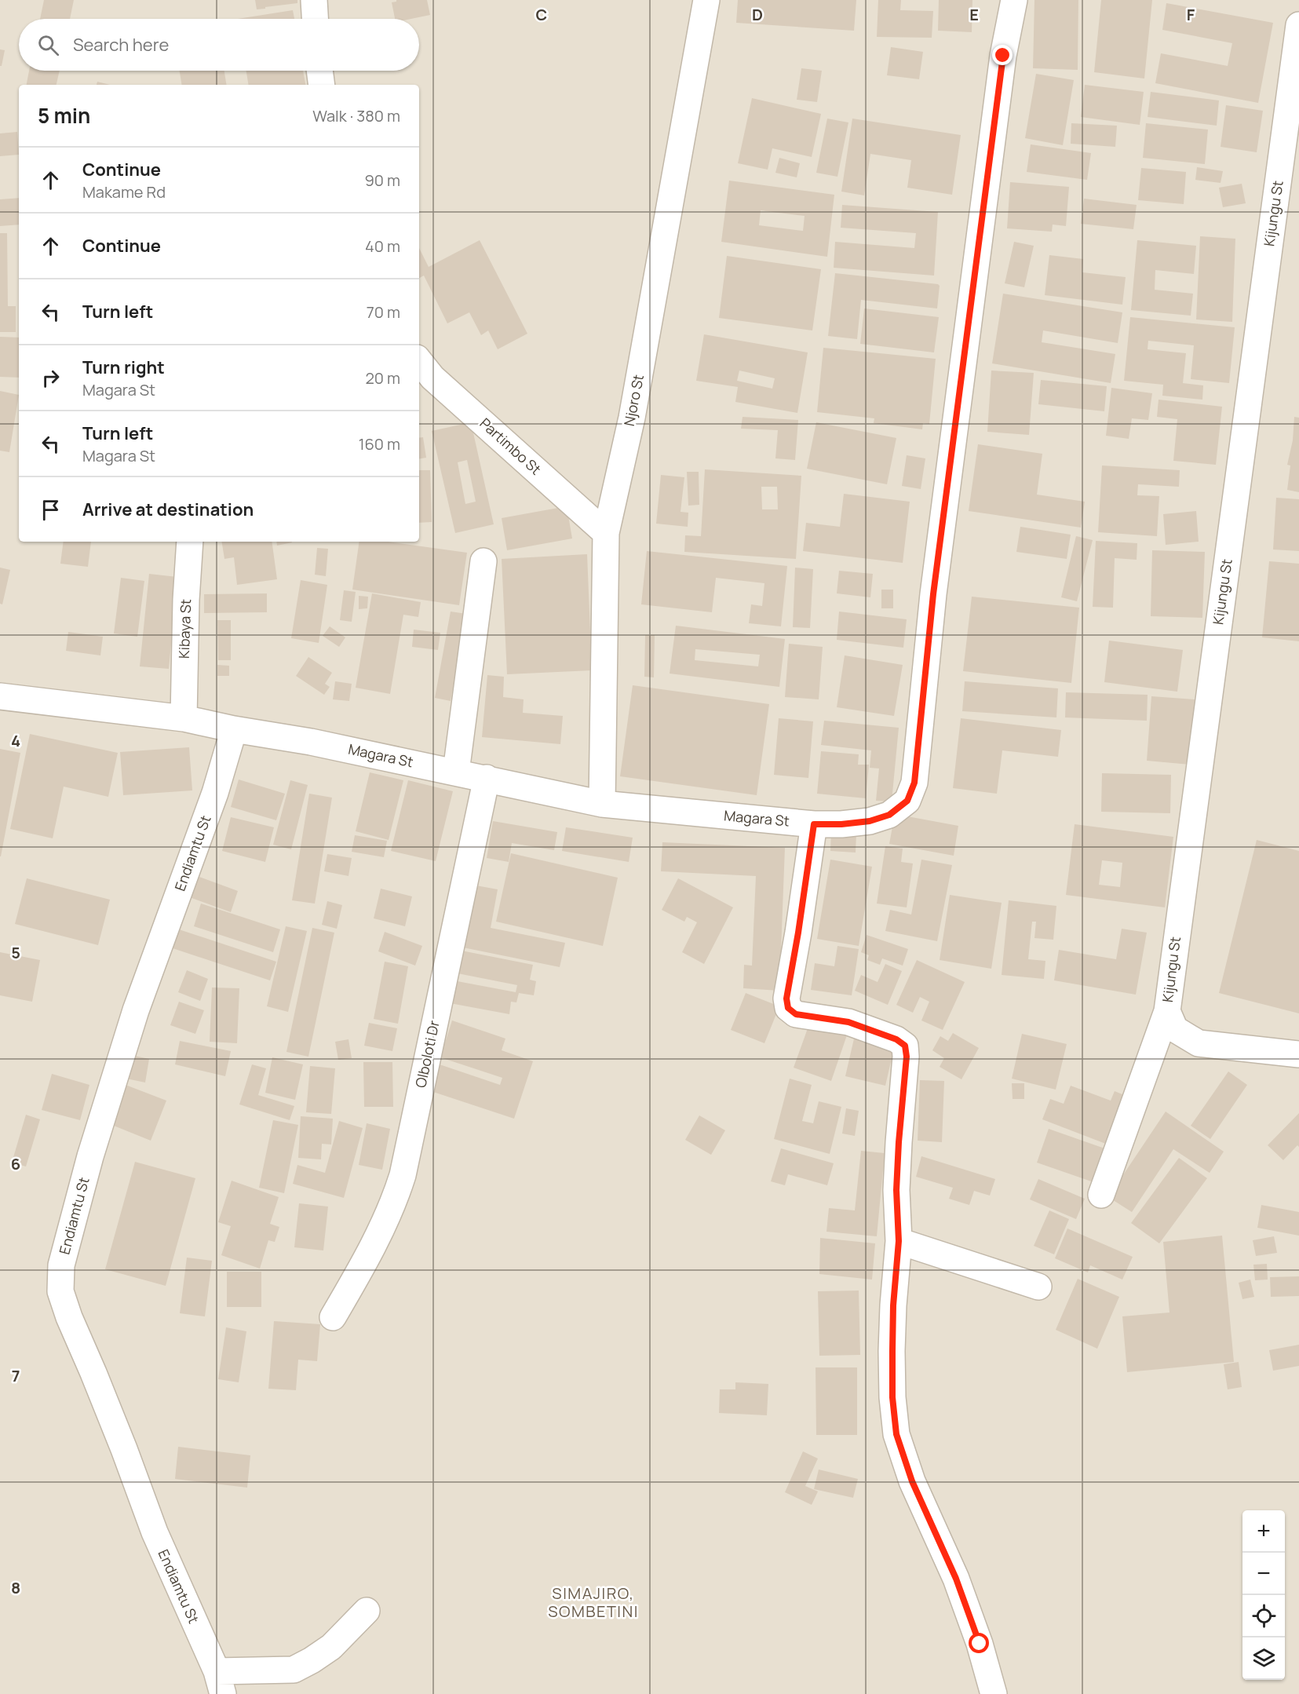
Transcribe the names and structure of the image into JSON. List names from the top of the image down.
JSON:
{
  "streets": {
    "street": [
      "Kijungu St",
      "Njoro St",
      "Partimbo St",
      "Kibaya St",
      "Magara St",
      "Endiamtu St",
      "Olboloti Dr"
    ]
  },
  "crossings": [
    ["Njoro St", "Partimbo St"],
    ["Njoro St", "Magara St"],
    ["Kibaya St", "Magara St"],
    ["Magara St", "Endiamtu St"],
    ["Magara St", "Olboloti Dr"]
  ],
  "districts": ["SIMAJIRO, SOMBETINI"],
  "page": {
    "search": "Search here",
    "heading": ["5 min", "Walk · 380 m"],
    "list": [
      ["Continue", "Makame Rd", "90 m"],
      ["Continue", "40 m"],
      ["Turn left", "70 m"],
      ["Turn right", "Magara St", "20 m"],
      ["Turn left", "Magara St", "160 m"],
      "Arrive at destination"
    ],
    "map_buttons": ["+", "−"]
  },
  "grid": {
    "columns": [
      "C",
      "D",
      "E",
      "F"
    ],
    "rows": [
      "4",
      "5",
      "6",
      "7",
      "8"
    ]
  }
}
